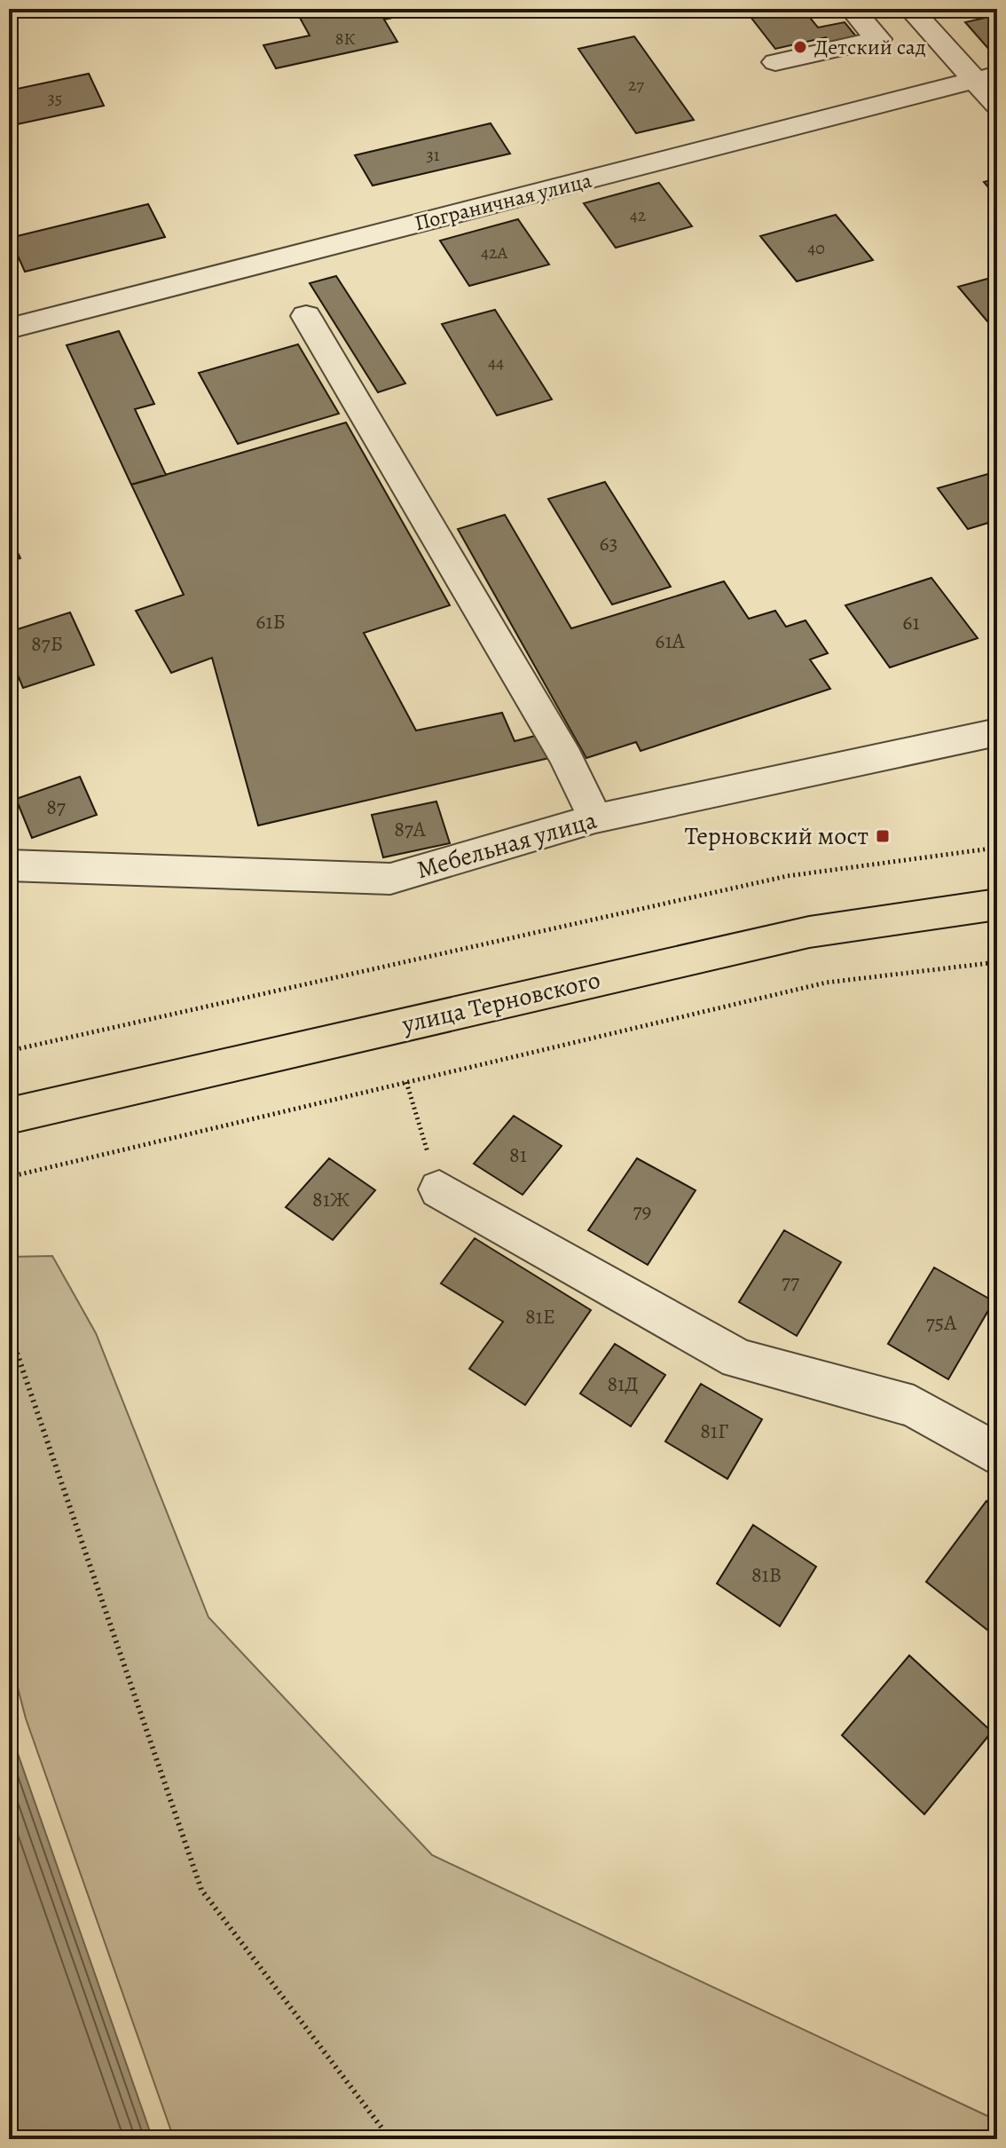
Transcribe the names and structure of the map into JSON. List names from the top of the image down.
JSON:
{
  "streets": {
    "main road": ["улица Терновского"],
    "street": ["Пограничная улица", "Мебельная улица"]
  },
  "places": {
    "other": ["Детский сад"],
    "transit": ["Терновский мост"]
  },
  "house_numbers": [
    "8К",
    "27",
    "35",
    "31",
    "42",
    "40",
    "42А",
    "44",
    "63",
    "61Б",
    "61",
    "61А",
    "87Б",
    "87",
    "87А",
    "81",
    "81Ж",
    "79",
    "77",
    "81Е",
    "75А",
    "81Д",
    "81Г",
    "81В"
  ]
}
